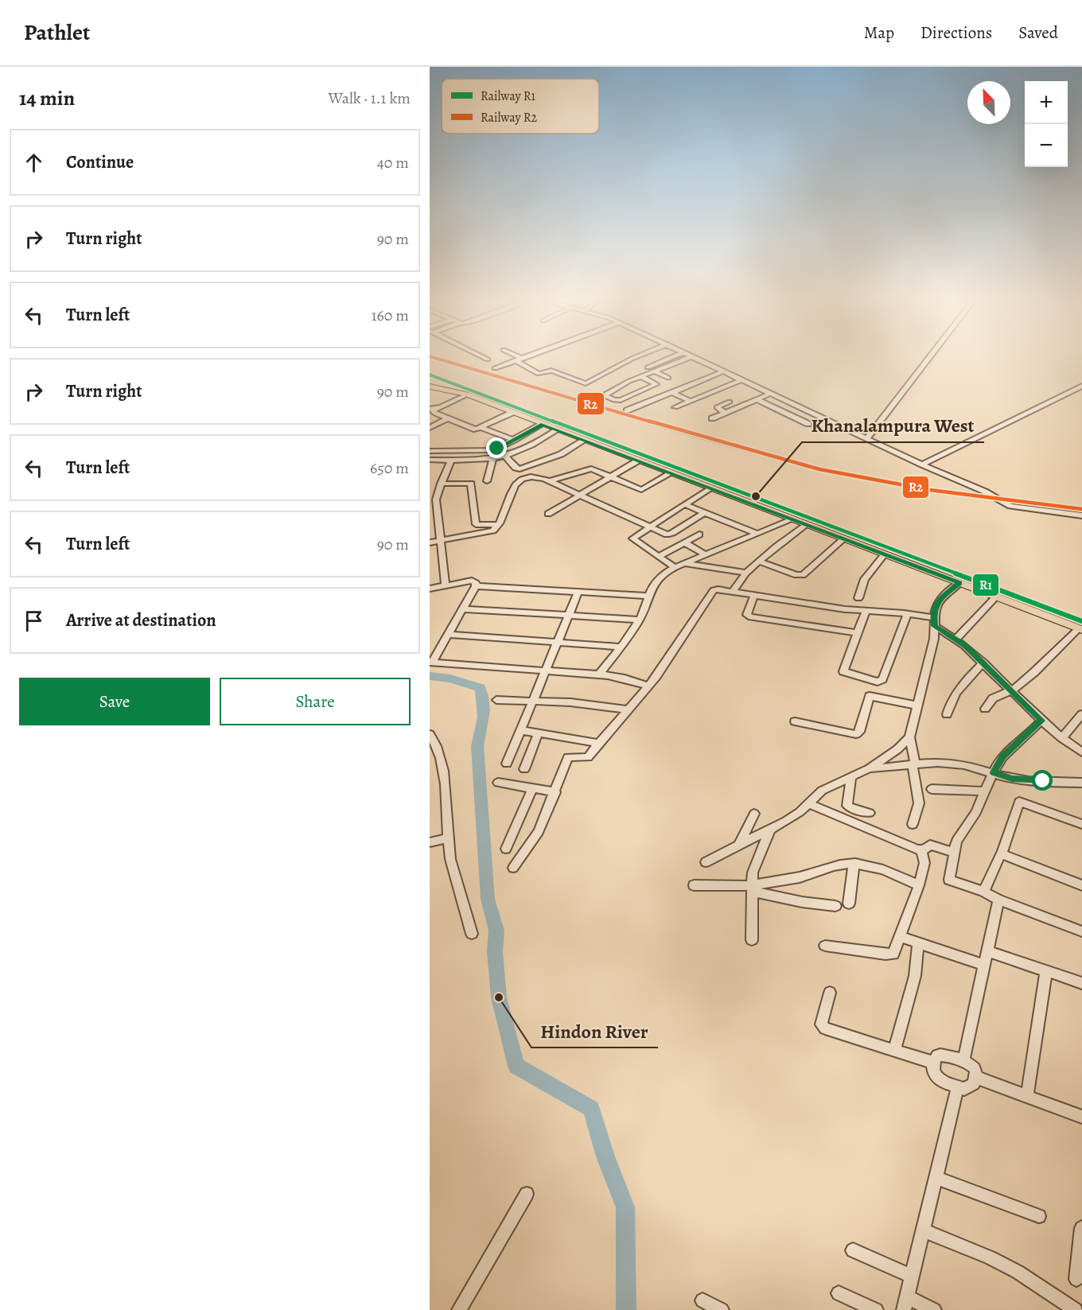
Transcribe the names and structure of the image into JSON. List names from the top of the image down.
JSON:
{
  "places": ["Khanalampura West", "Hindon River"],
  "lines": ["rail line R2", "rail line R1"],
  "legend": ["Railway R1", "Railway R2"],
  "north": "top left",
  "page": {
    "header": "Pathlet",
    "nav": ["Map", "Directions", "Saved"],
    "heading": ["14 min", "Walk · 1.1 km"],
    "map_buttons": ["+", "−"],
    "list": [
      ["Continue", "40 m"],
      ["Turn right", "90 m"],
      ["Turn left", "160 m"],
      ["Turn right", "90 m"],
      ["Turn left", "650 m"],
      ["Turn left", "90 m"],
      "Arrive at destination"
    ],
    "buttons": ["Save", "Share"]
  }
}
